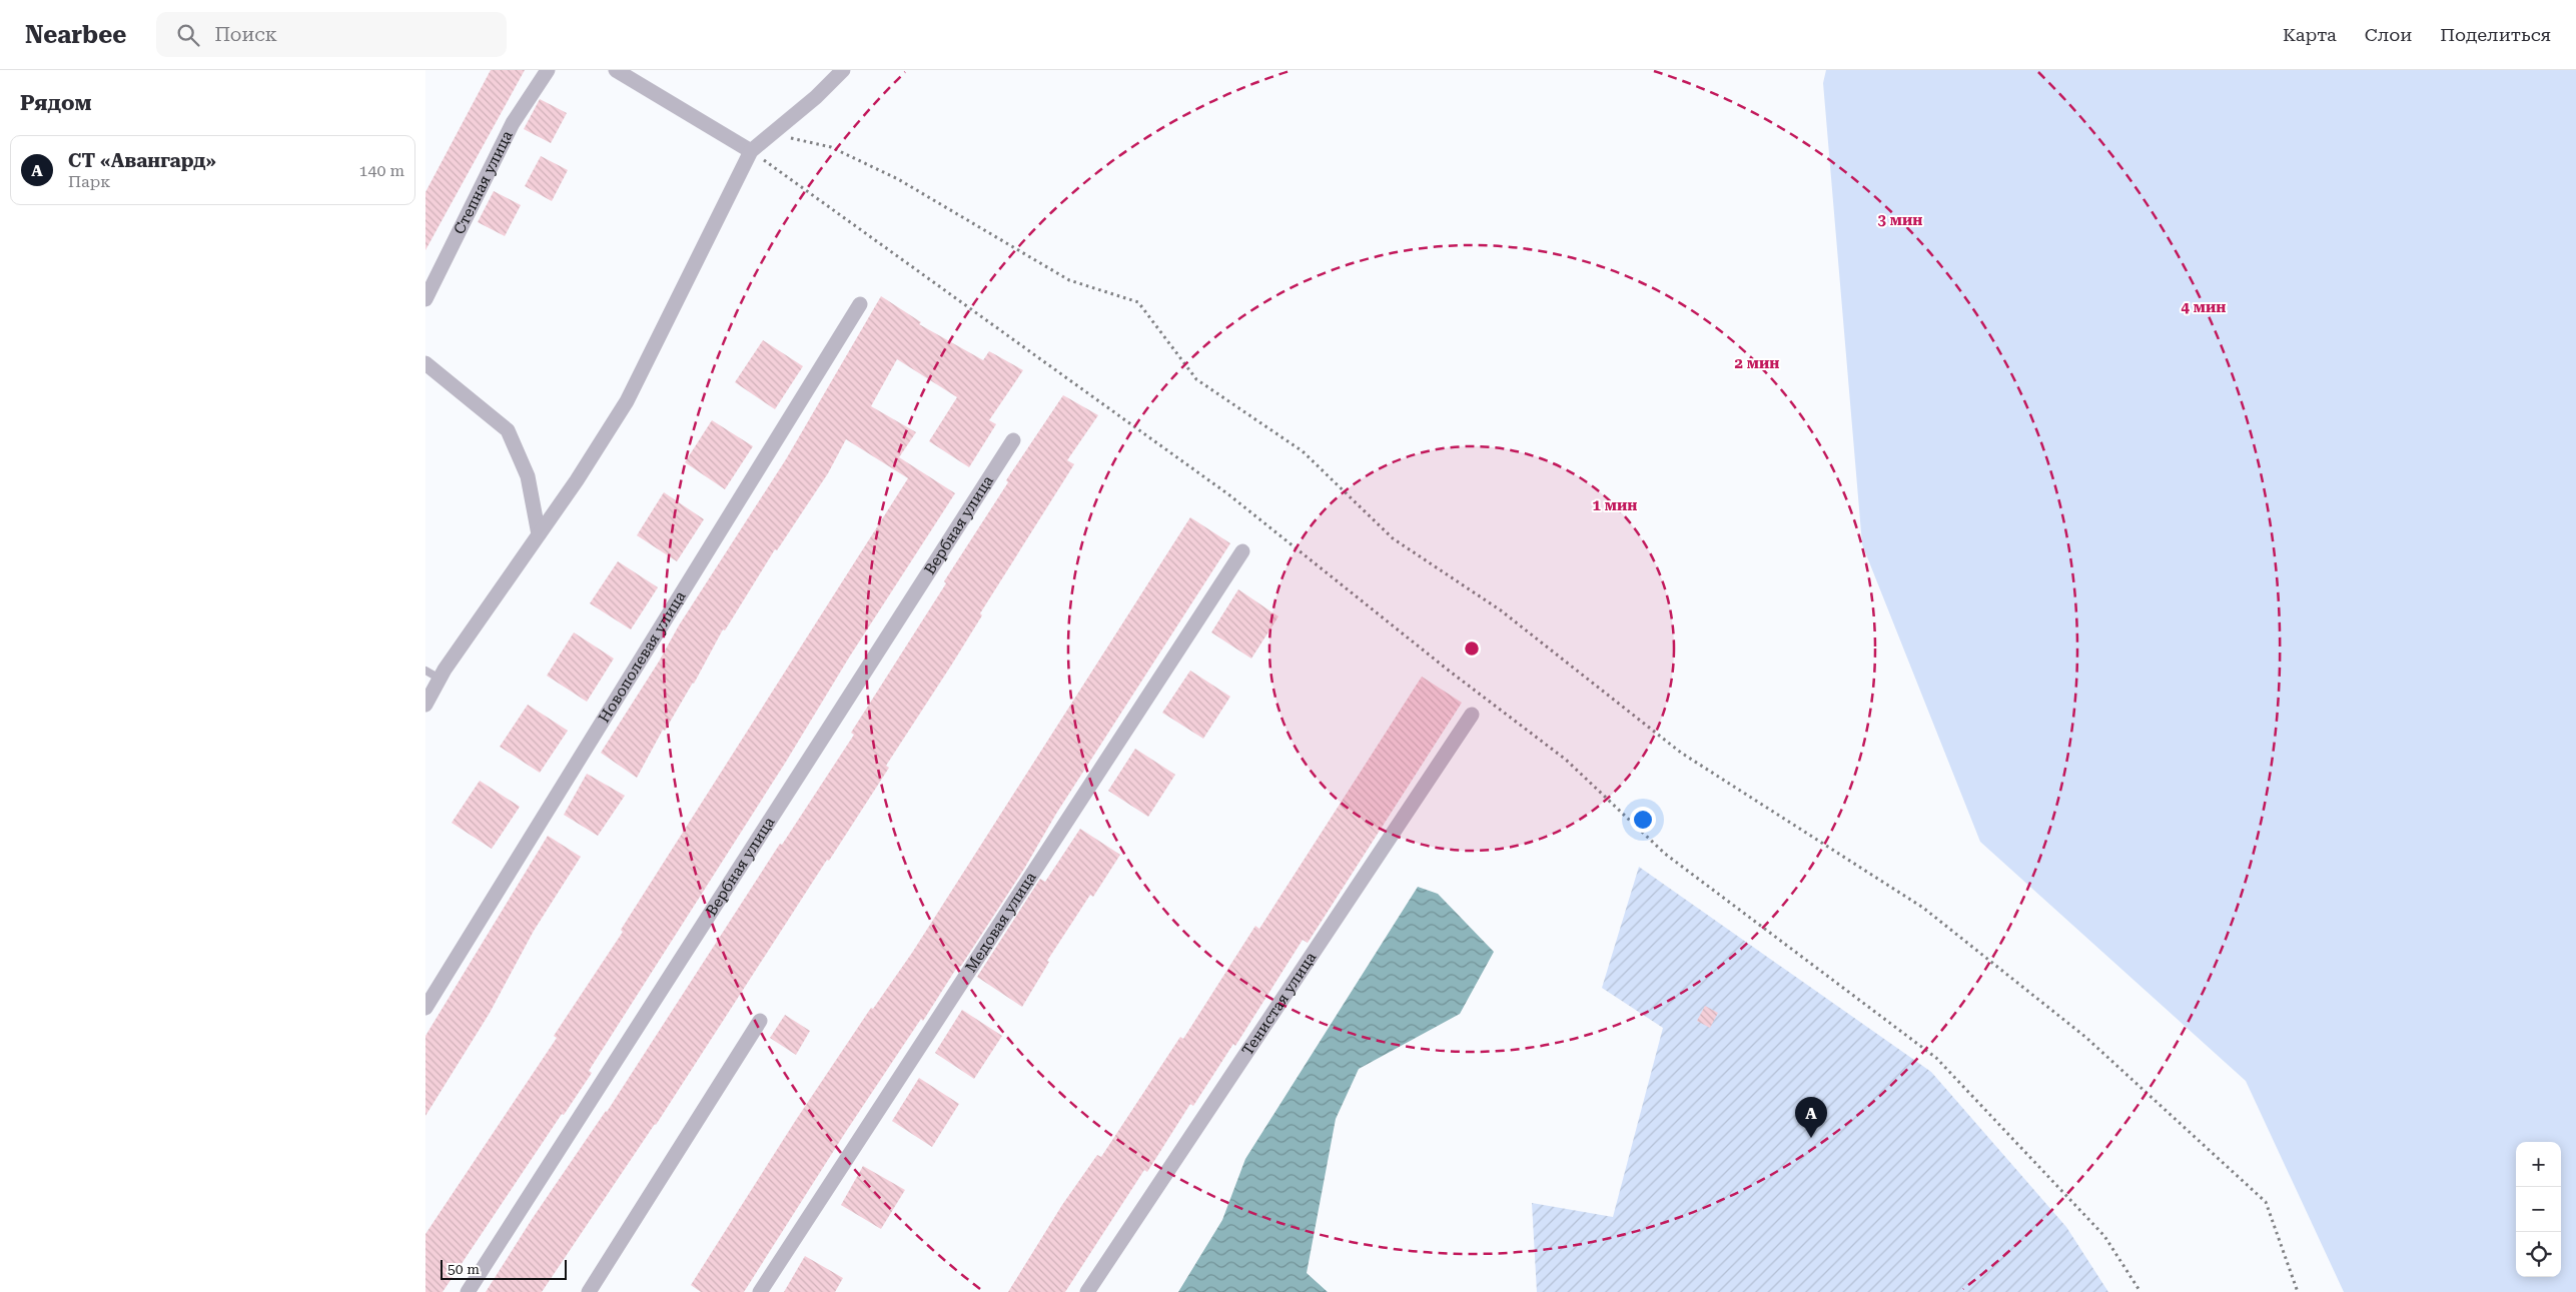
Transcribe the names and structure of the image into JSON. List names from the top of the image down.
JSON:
{
  "streets": {
    "street": [
      "Степная улица",
      "Вербная улица",
      "Новополевая улица",
      "Медовая улица",
      "Тенистая улица"
    ]
  },
  "scale_bar": "50 m",
  "page": {
    "header": "Nearbee",
    "search": "Поиск",
    "nav": ["Карта", "Слои", "Поделиться"],
    "heading": "Рядом",
    "list": [
      {
        "mark": "A",
        "name": "СТ «Авангард»",
        "note": "Парк",
        "value": "140 m"
      }
    ],
    "pins": "A",
    "map_buttons": ["+", "−"],
    "scale": "50 m"
  },
  "rings": [
    "3 мин",
    "4 мин",
    "2 мин",
    "1 мин"
  ]
}
